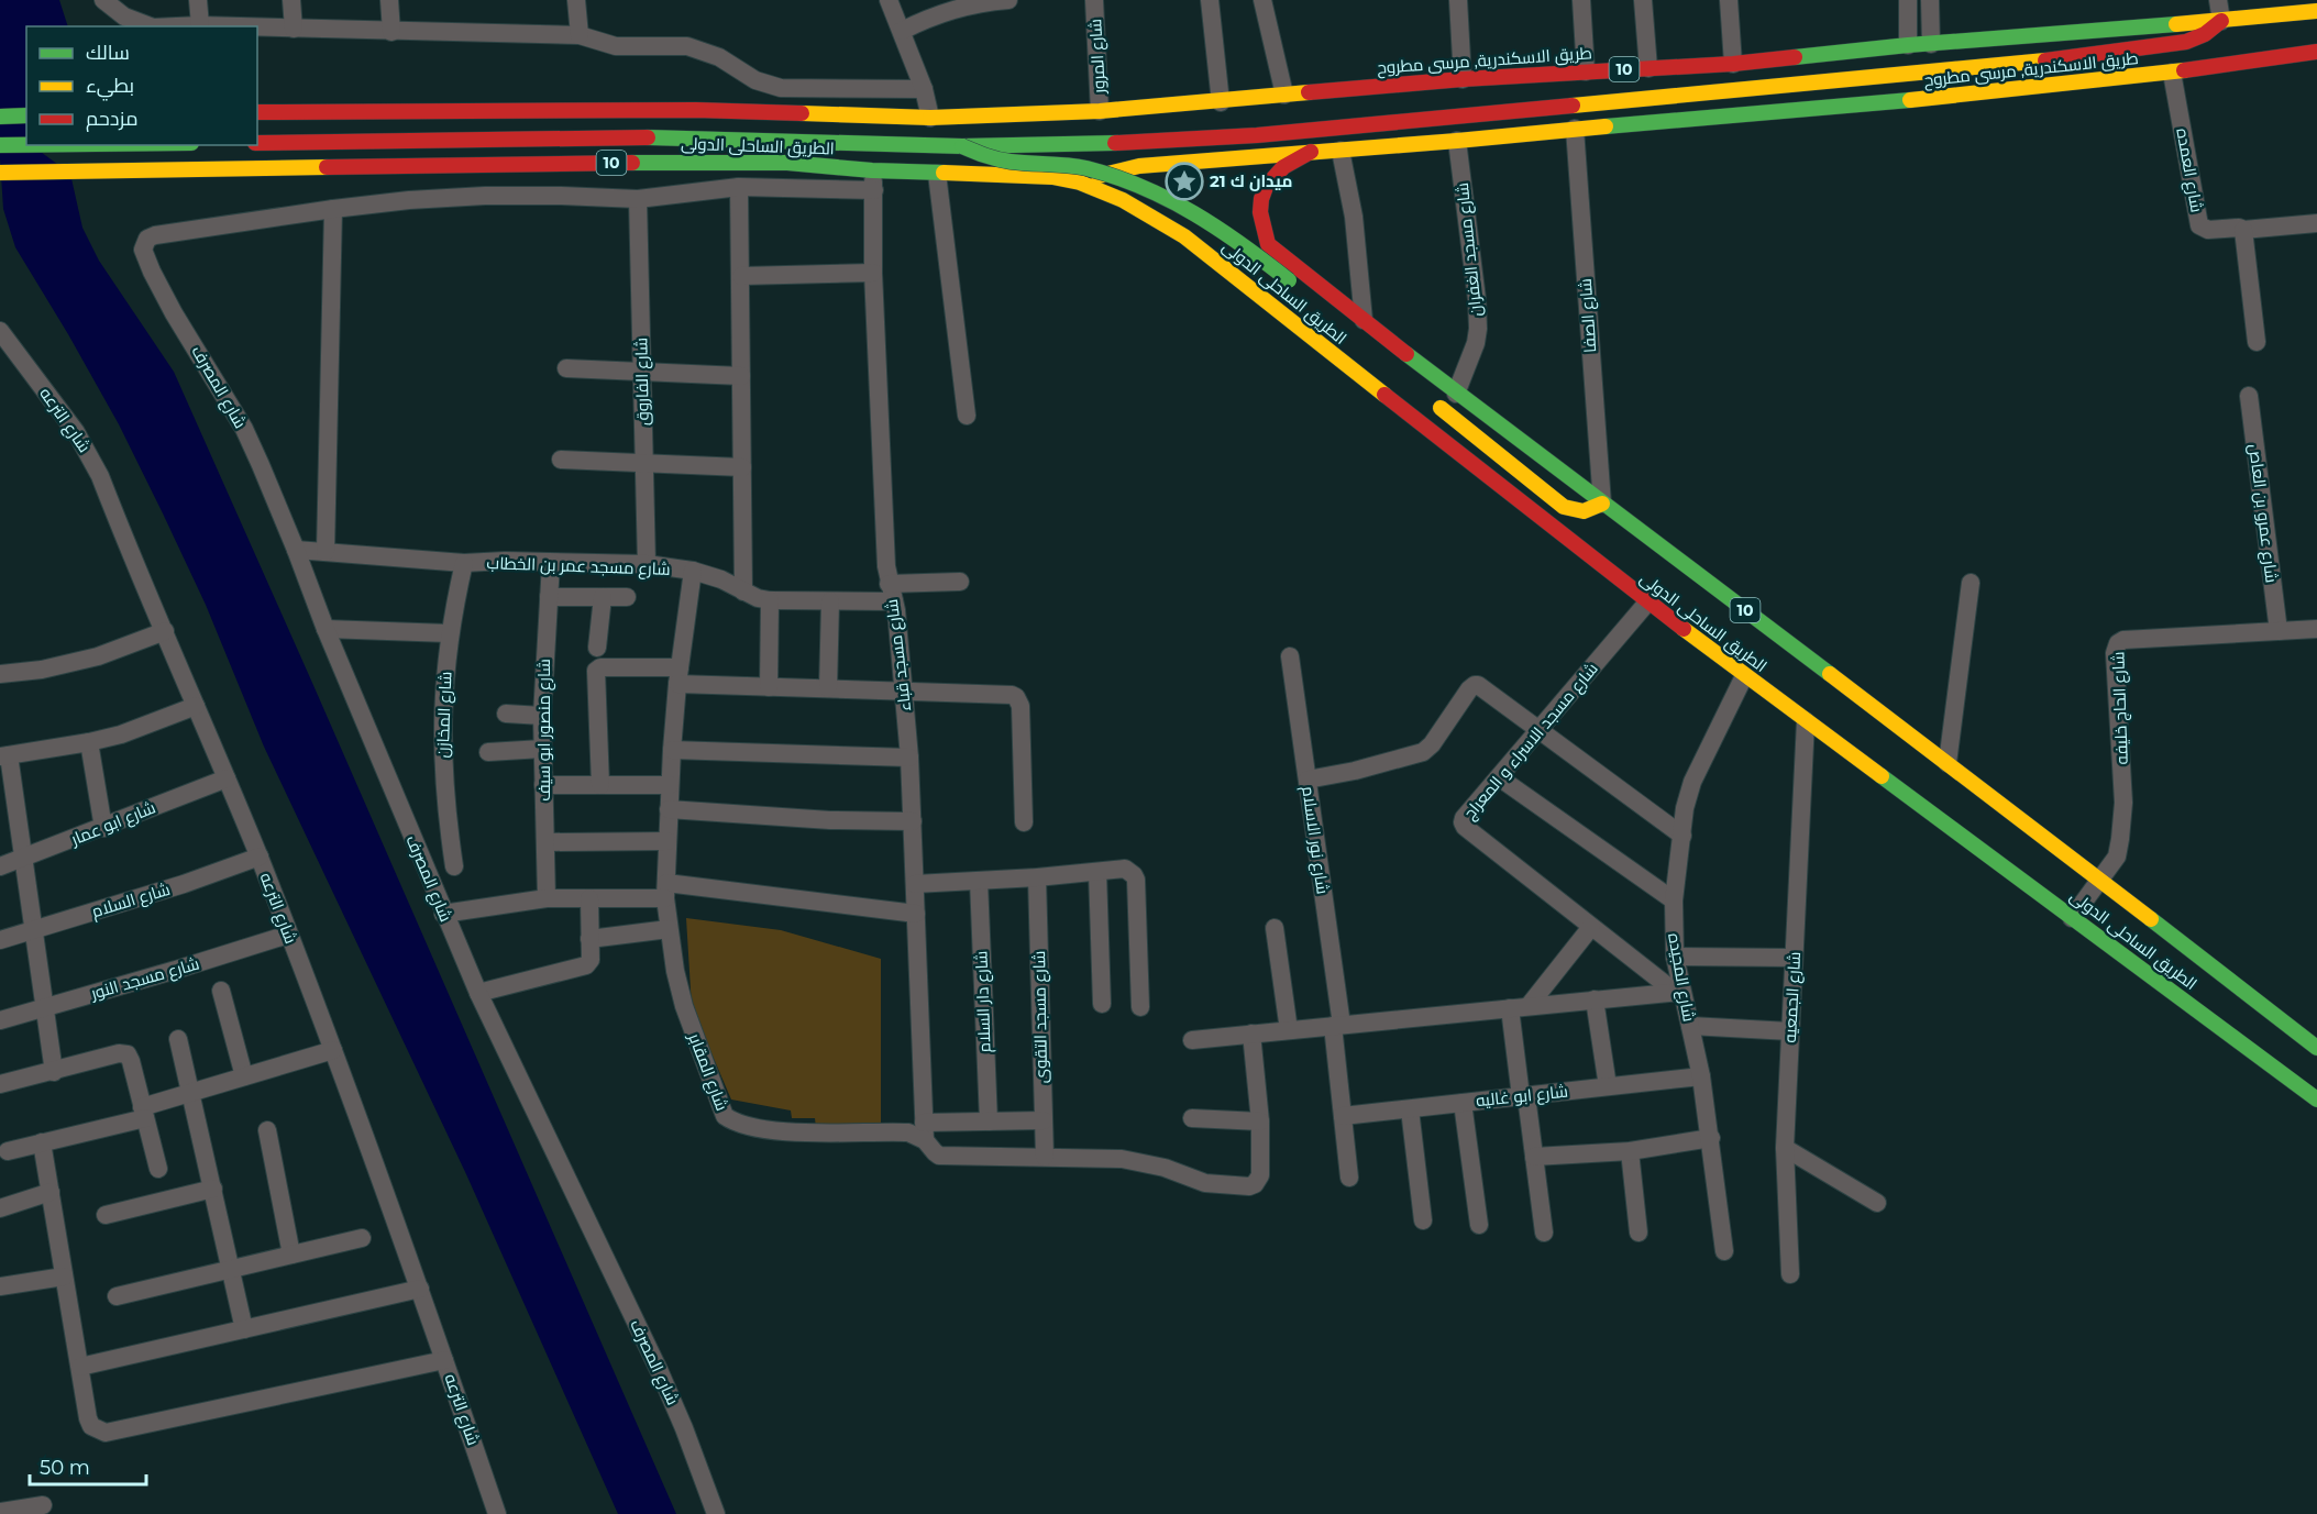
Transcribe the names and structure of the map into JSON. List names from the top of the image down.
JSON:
{
  "streets": {
    "main road": ["طريق الاسكندرية, مرسى مطروح", "10", "الطريق الساحلى الدولى"],
    "street": [
      "شارع المرور",
      "شارع العمده",
      "شارع مسجد الغفران",
      "شارع الصفا",
      "شارع الفاروق",
      "شارع المصرف",
      "شارع الترعه",
      "شارع عمرو بن العاص",
      "شارع مسجد عمر بن الخطاب",
      "شارع مسجد قباء",
      "شارع الحاج خليفه",
      "شارع المخازن",
      "شارع منصور ابو سيف",
      "شارع مسجد الاسراء و المعراج",
      "شارع ابو عمار",
      "شارع نور الاسلام",
      "شارع السلام",
      "شارع المجيده",
      "شارع مسجد النور",
      "شارع الجمعيه",
      "شارع دار السلام",
      "شارع مسجد التقوى",
      "شارع المقابر",
      "شارع ابو غاليه"
    ]
  },
  "crossings": [
    ["شارع المرور", "طريق الاسكندرية, مرسى مطروح"],
    ["طريق الاسكندرية, مرسى مطروح", "الطريق الساحلى الدولى"],
    ["طريق الاسكندرية, مرسى مطروح", "شارع العمده"],
    ["طريق الاسكندرية, مرسى مطروح", "شارع مسجد الغفران"],
    ["طريق الاسكندرية, مرسى مطروح", "شارع الصفا"],
    ["الطريق الساحلى الدولى", "شارع مسجد الغفران"],
    ["الطريق الساحلى الدولى", "شارع الصفا"],
    ["الطريق الساحلى الدولى", "شارع مسجد قباء"],
    ["الطريق الساحلى الدولى", "شارع الحاج خليفه"],
    ["الطريق الساحلى الدولى", "شارع مسجد الاسراء و المعراج"],
    ["الطريق الساحلى الدولى", "شارع المجيده"],
    ["الطريق الساحلى الدولى", "شارع الجمعيه"],
    ["شارع الفاروق", "شارع مسجد عمر بن الخطاب"],
    ["شارع المصرف", "شارع مسجد عمر بن الخطاب"],
    ["شارع الترعه", "شارع ابو عمار"],
    ["شارع الترعه", "شارع السلام"],
    ["شارع الترعه", "شارع مسجد النور"],
    ["شارع عمرو بن العاص", "شارع الحاج خليفه"],
    ["شارع مسجد عمر بن الخطاب", "شارع مسجد قباء"],
    ["شارع مسجد عمر بن الخطاب", "شارع المخازن"],
    ["شارع مسجد عمر بن الخطاب", "شارع منصور ابو سيف"],
    ["شارع مسجد عمر بن الخطاب", "شارع المقابر"],
    ["شارع مسجد قباء", "شارع المقابر"],
    ["شارع مسجد الاسراء و المعراج", "شارع المجيده"],
    ["شارع نور الاسلام", "شارع ابو غاليه"],
    ["شارع المجيده", "شارع ابو غاليه"],
    ["شارع مسجد التقوى", "شارع المقابر"]
  ],
  "places": {
    "place": ["ميدان ك 21"]
  },
  "legend": ["سالك", "بطيء", "مزدحم"],
  "scale_bar": "50 m"
}
